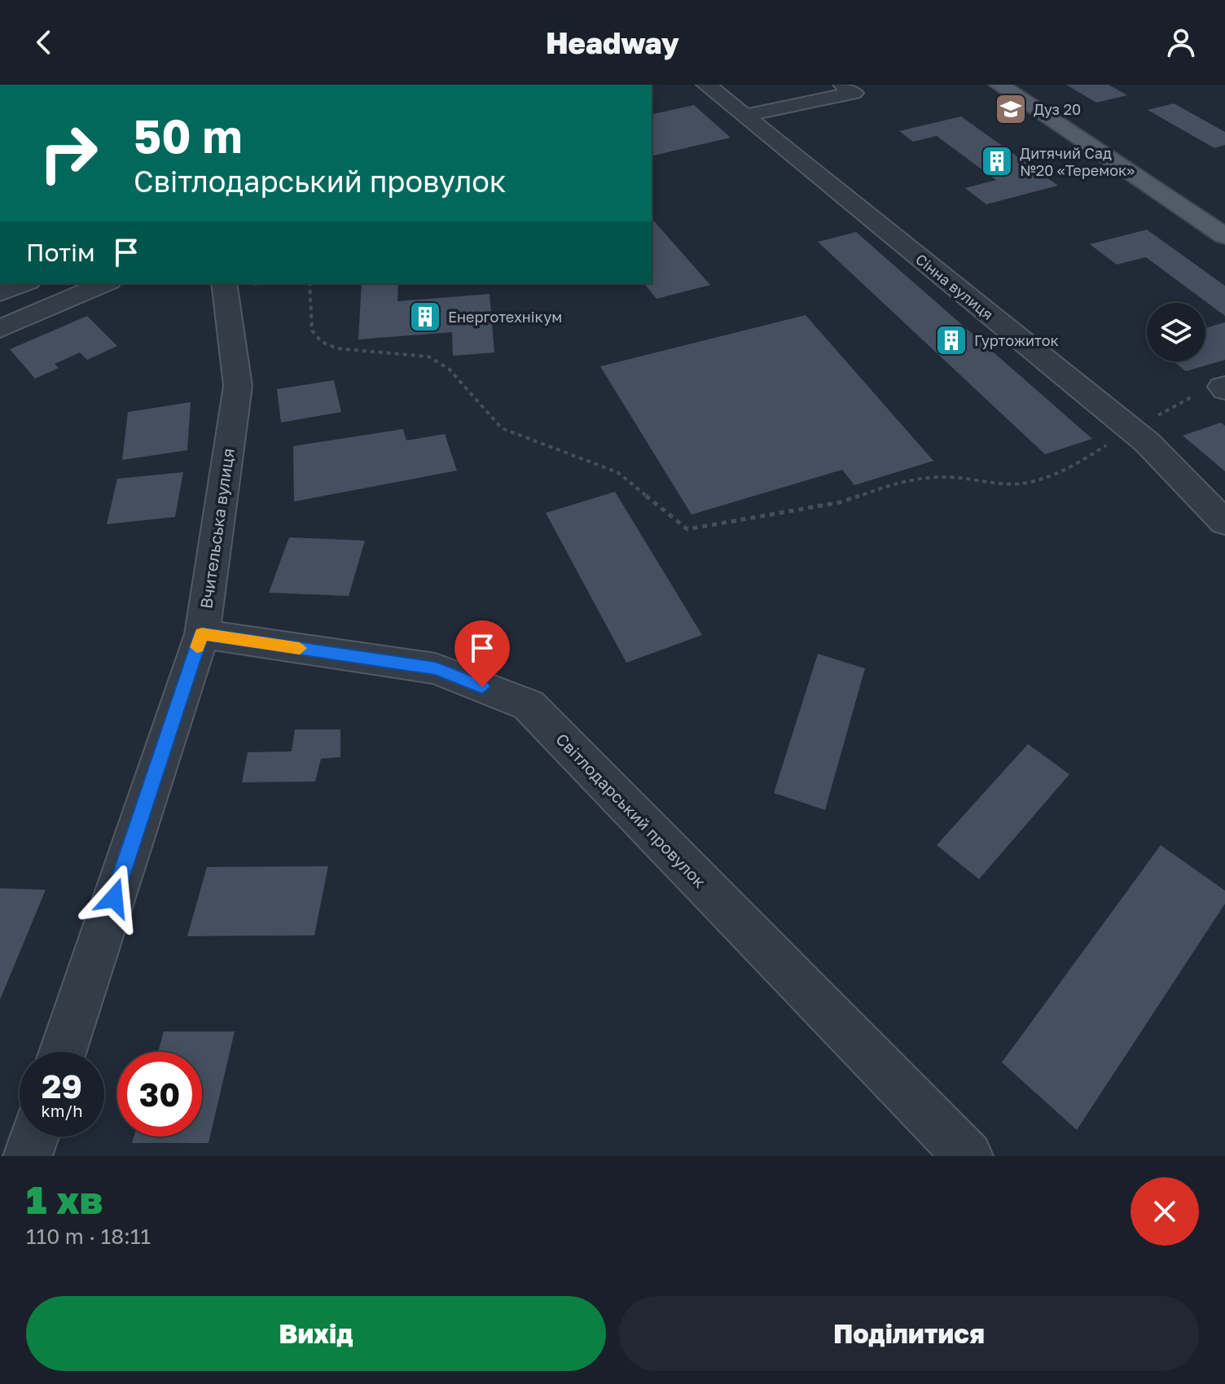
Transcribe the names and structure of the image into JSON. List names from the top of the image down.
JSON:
{
  "streets": {
    "street": ["Сінна вулиця", "Вчительська вулиця", "Світлодарський провулок"]
  },
  "crossings": [
    ["Вчительська вулиця", "Світлодарський провулок"]
  ],
  "places": {
    "school or university": ["Дуз 20"],
    "building": ["Дитячий Сад №20 «Теремок»", "Енерготехнікум", "Гуртожиток"]
  },
  "page": {
    "header": "Headway",
    "turn": ["50 m", "Світлодарський провулок"],
    "then": "Потім",
    "speed": "29 km/h",
    "limit": "30",
    "heading": ["1 хв", "110 m · 18:11"],
    "buttons": ["Вихід", "Поділитися"]
  }
}
